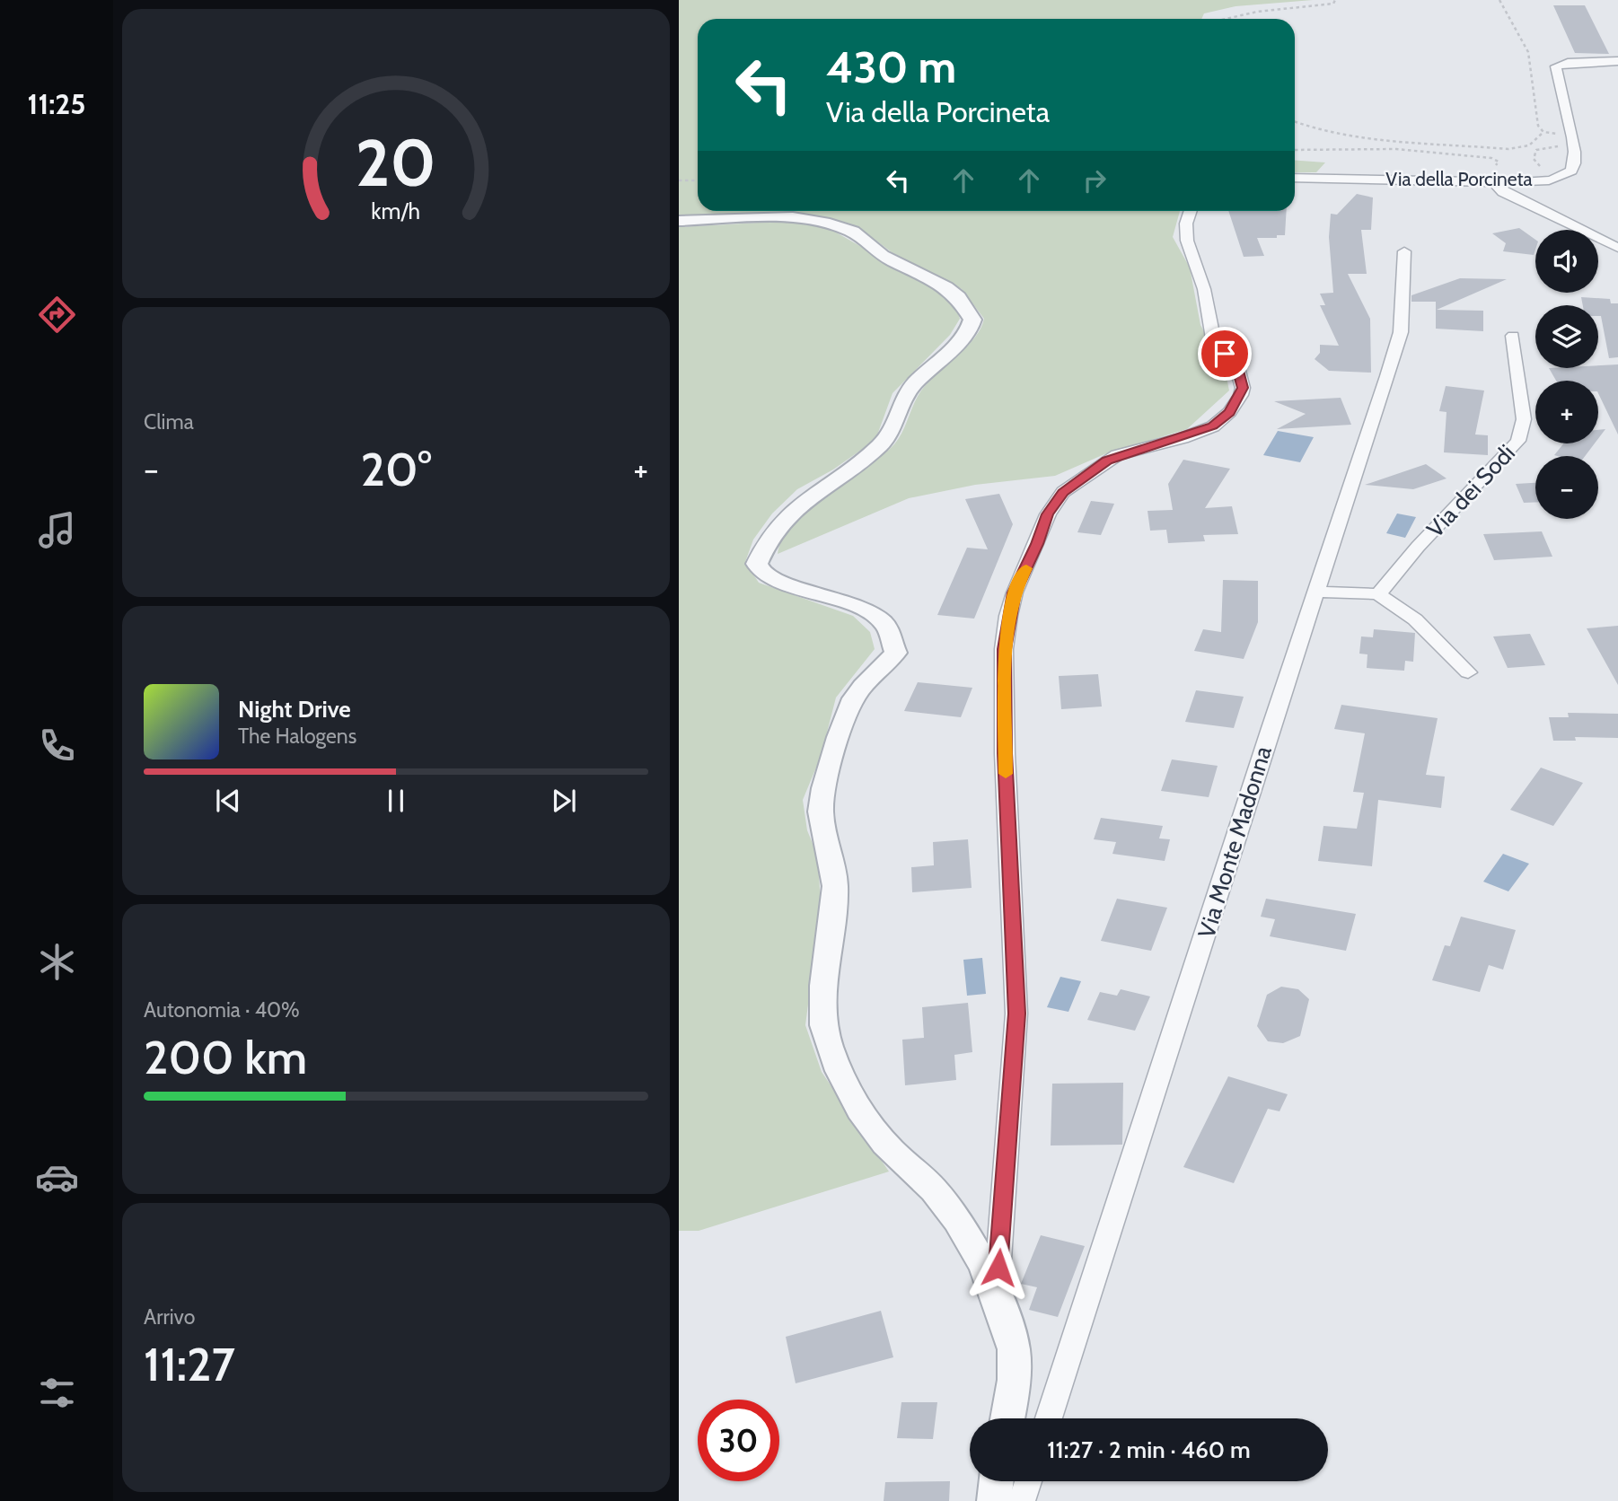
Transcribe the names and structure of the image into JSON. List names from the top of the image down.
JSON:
{
  "streets": {
    "street": ["Via della Porcineta", "Via dei Sodi", "Via Monte Madonna"]
  },
  "page": {
    "tabs": "11:25",
    "turn": ["430 m", "Via della Porcineta"],
    "map_buttons": ["+", "−"],
    "tile": [
      "Clima",
      ["Autonomia · 40%", "200 km"],
      ["Arrivo", "11:27"]
    ],
    "heat": ["−", "20°", "+"],
    "song": ["Night Drive", "The Halogens"],
    "limit": "30",
    "trip": "11:27 · 2 min · 460 m",
    "gauge": ["20", "km/h"]
  }
}
